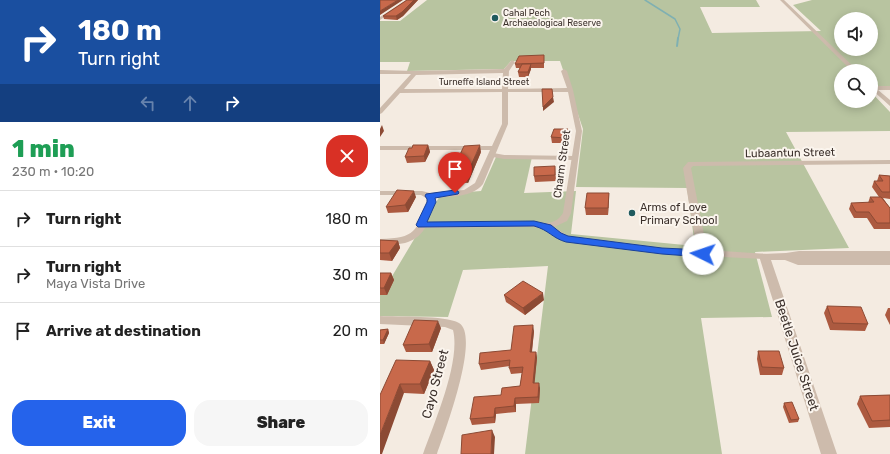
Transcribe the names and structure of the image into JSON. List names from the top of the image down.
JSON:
{
  "streets": {
    "street": [
      "Turneffe Island Street",
      "Lubaantun Street",
      "Charm Street",
      "Beetle Juice Street",
      "Cayo Street"
    ]
  },
  "crossings": [
    ["Turneffe Island Street", "Charm Street"]
  ],
  "places": ["Cahal Pech Archaeological Reserve", "Arms of Love Primary School"],
  "page": {
    "turn": ["180 m", "Turn right"],
    "heading": ["1 min", "230 m · 10:20"],
    "list": [
      {
        "name": "Turn right",
        "value": "180 m"
      },
      {
        "name": "Turn right",
        "note": "Maya Vista Drive",
        "value": "30 m"
      },
      {
        "name": "Arrive at destination",
        "value": "20 m"
      }
    ],
    "buttons": ["Exit", "Share"]
  }
}
